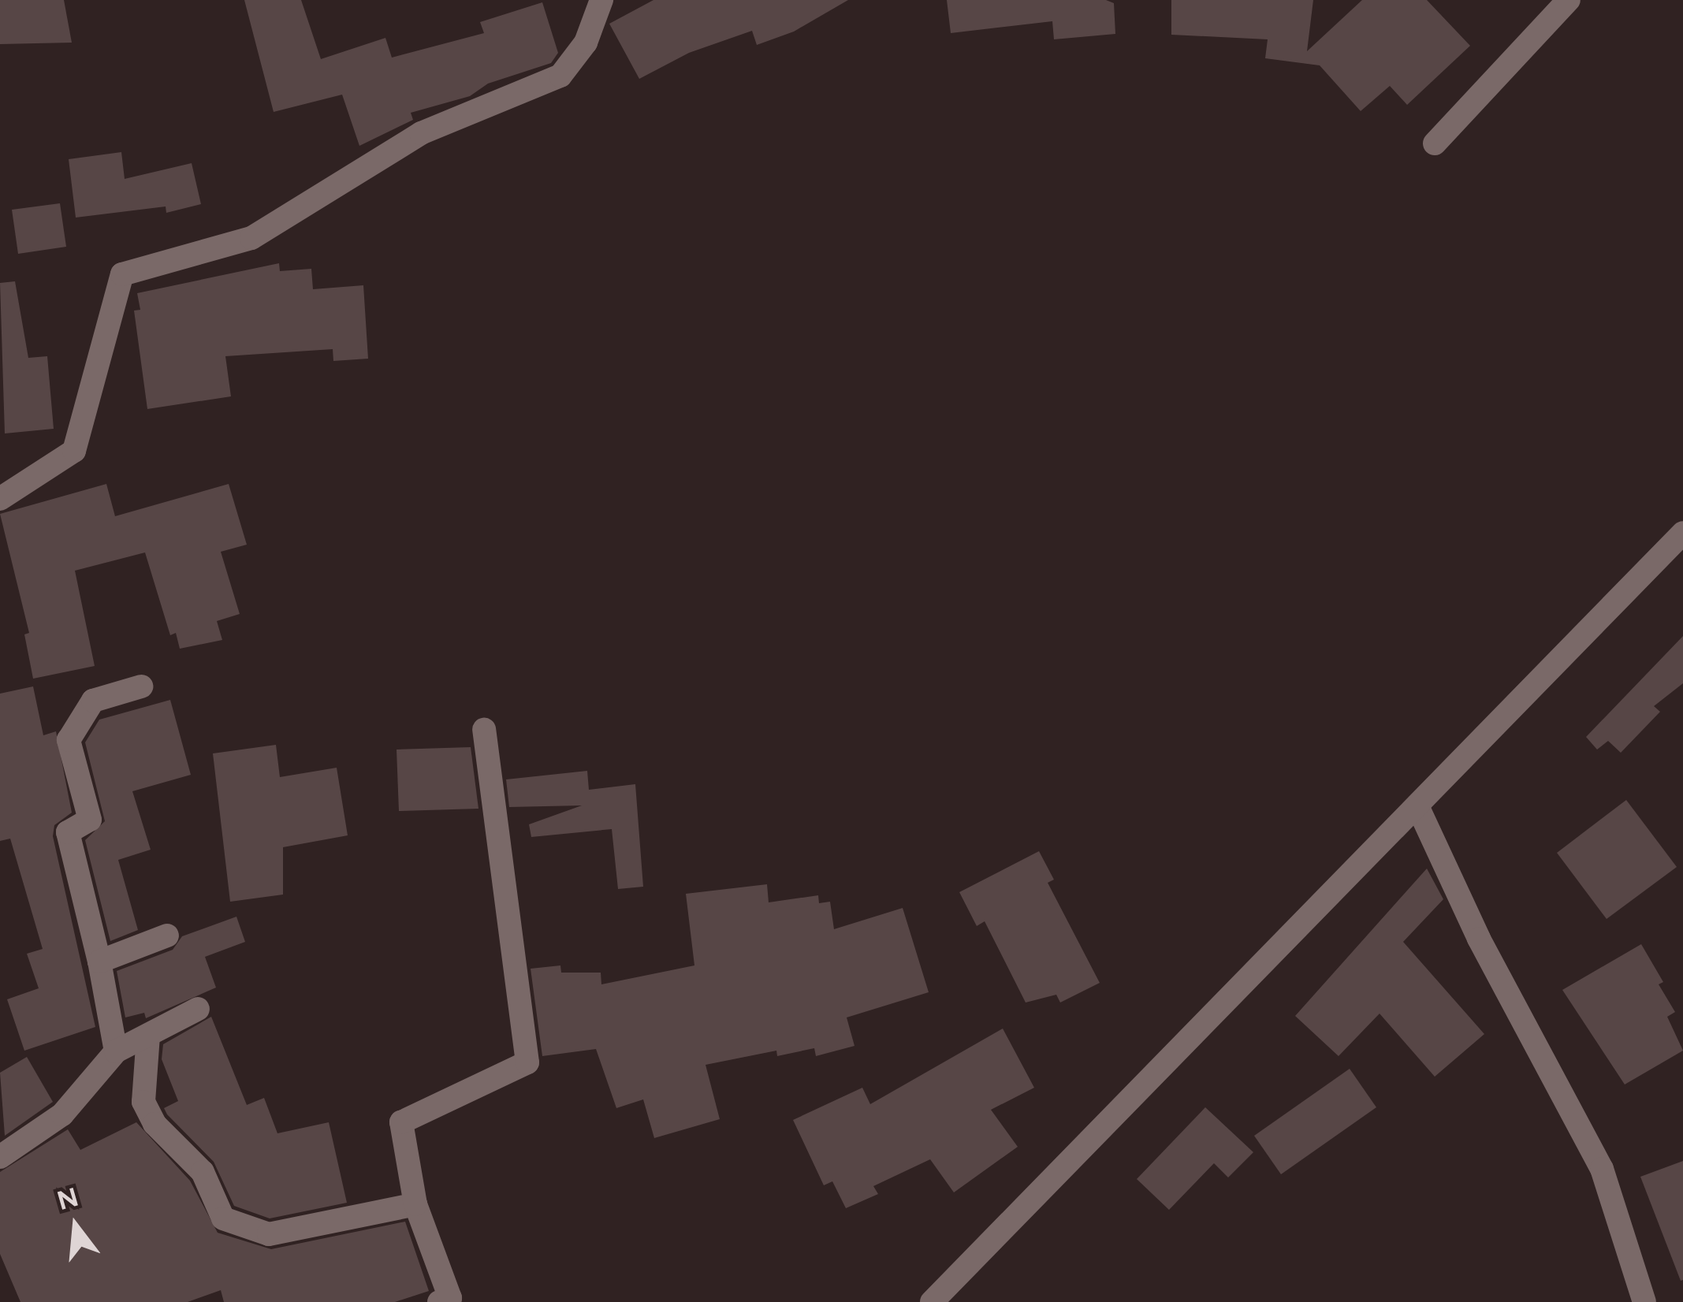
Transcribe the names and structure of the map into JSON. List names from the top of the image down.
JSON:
{
  "north": "top"
}
